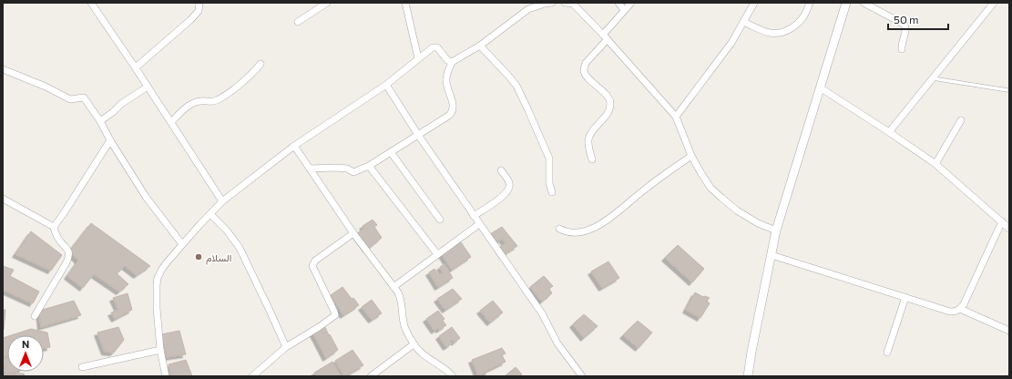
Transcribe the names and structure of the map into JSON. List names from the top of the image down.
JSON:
{
  "places": ["السلام"],
  "scale_bar": "50 m",
  "north": "top"
}
